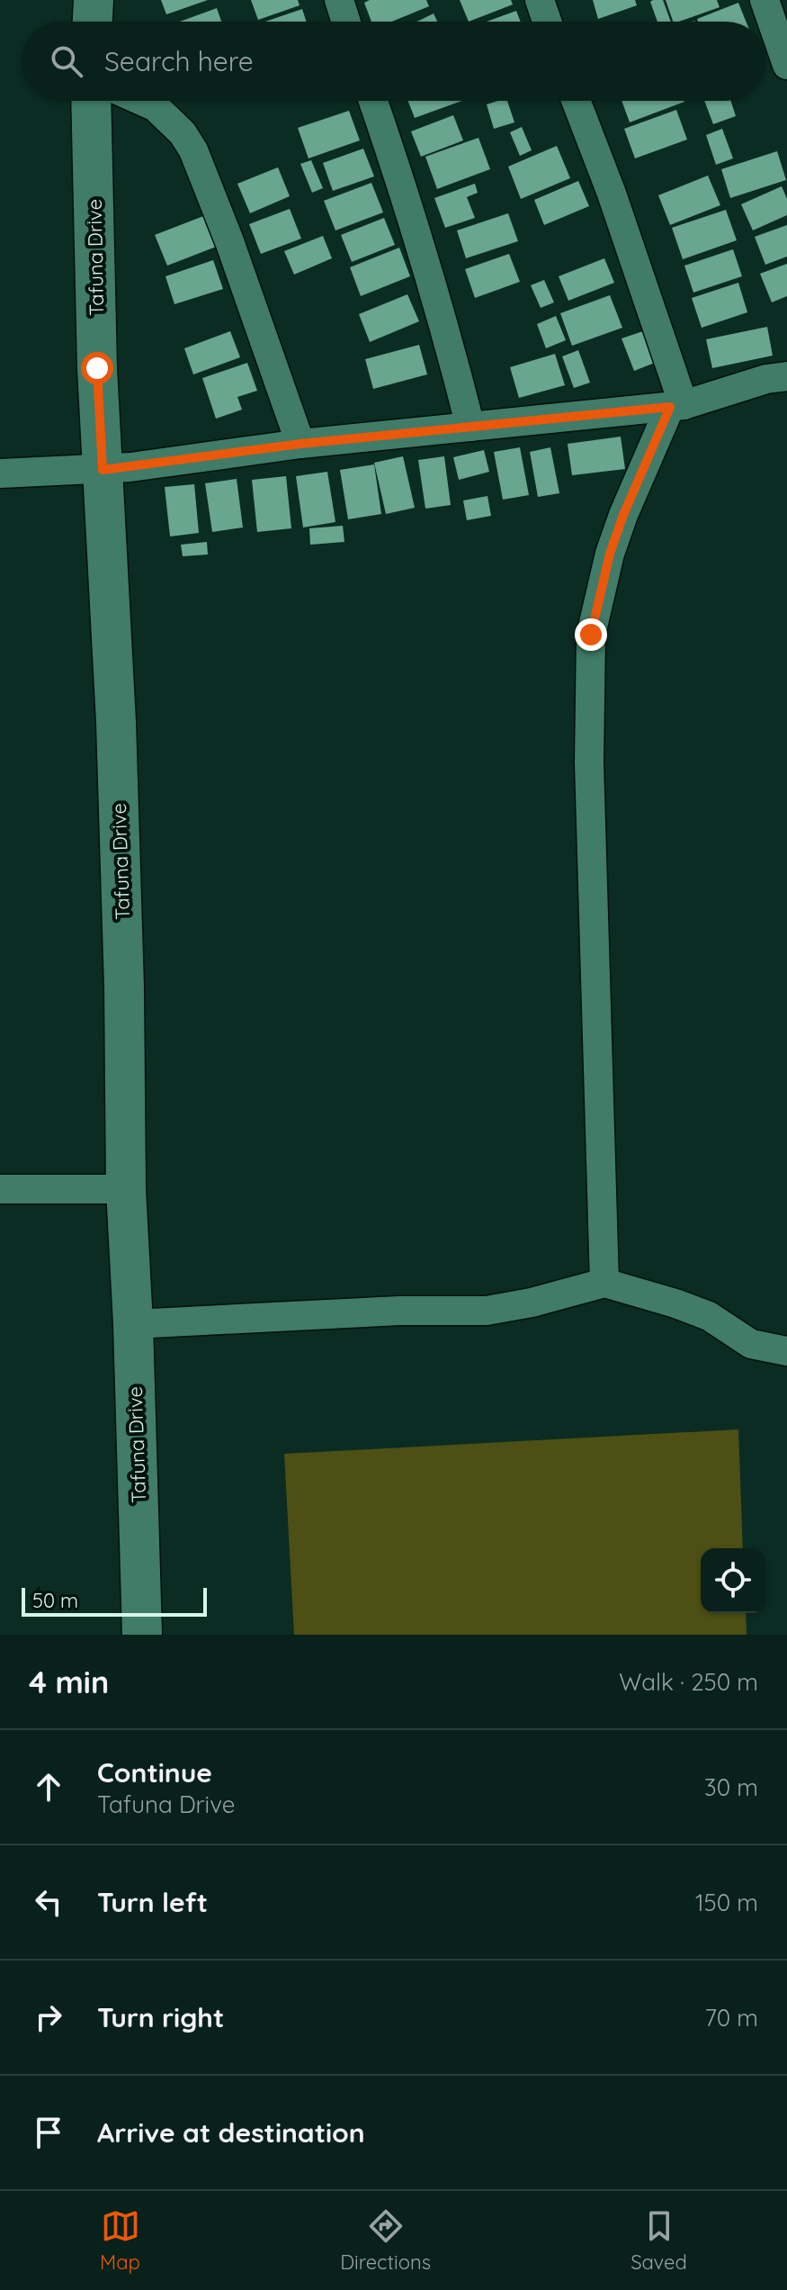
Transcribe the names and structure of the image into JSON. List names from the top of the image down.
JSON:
{
  "streets": {
    "main road": ["Tafuna Drive"]
  },
  "scale_bar": "50 m",
  "page": {
    "search": "Search here",
    "scale": "50 m",
    "heading": ["4 min", "Walk · 250 m"],
    "list": [
      ["Continue", "Tafuna Drive", "30 m"],
      ["Turn left", "150 m"],
      ["Turn right", "70 m"],
      "Arrive at destination"
    ],
    "nav": ["Map", "Directions", "Saved"]
  }
}
